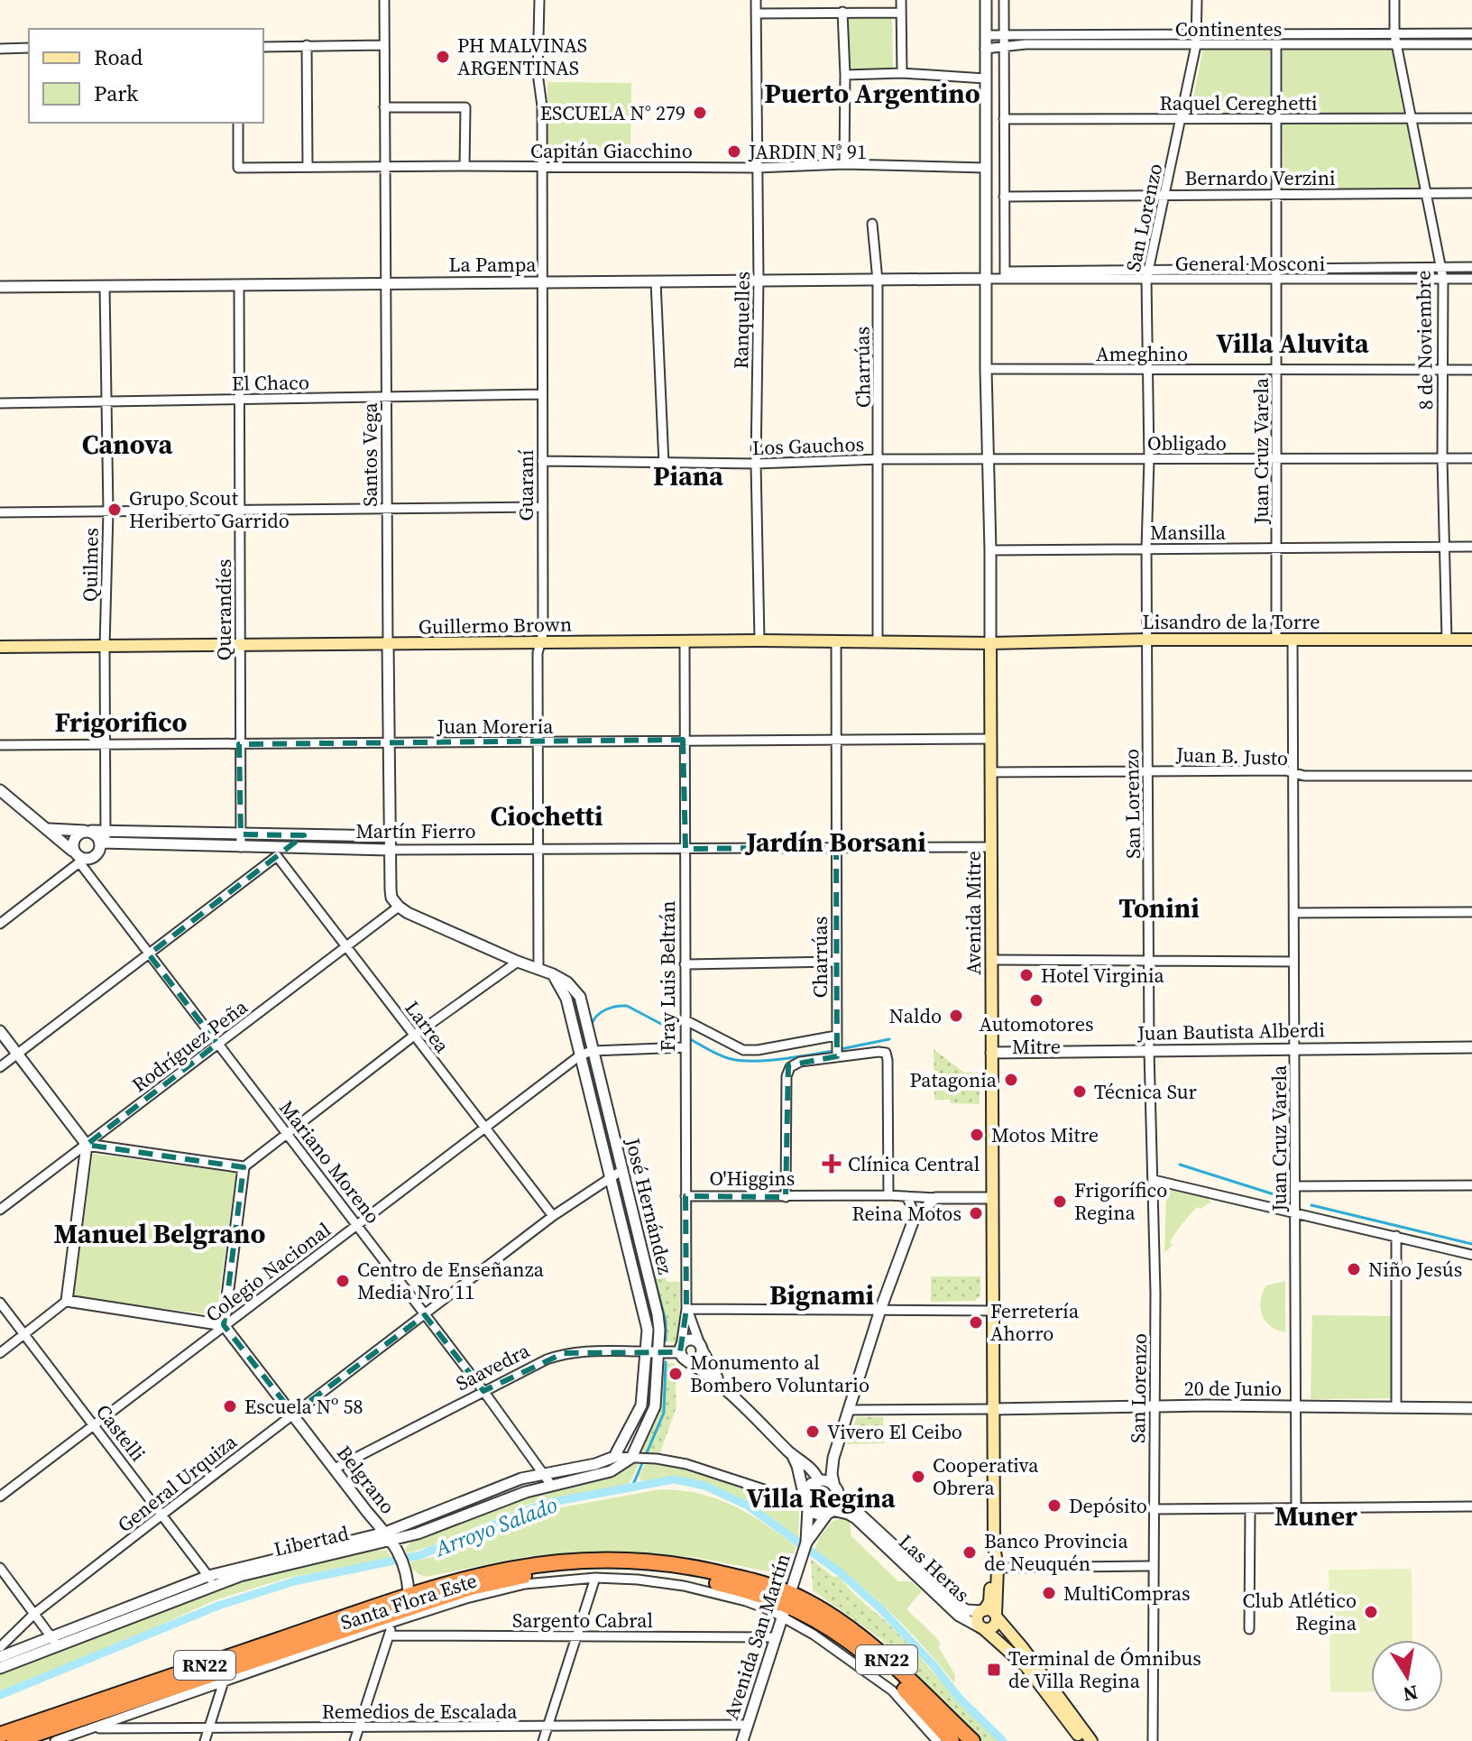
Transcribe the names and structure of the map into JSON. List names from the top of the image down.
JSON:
{
  "streets": {
    "highway": ["RN22"],
    "main road": [
      "Lisandro de la Torre",
      "Guillermo Brown",
      "Avenida Mitre",
      "Las Heras"
    ],
    "street": [
      "Continentes",
      "Raquel Cereghetti",
      "Capitán Giacchino",
      "Bernardo Verzini",
      "San Lorenzo",
      "General Mosconi",
      "La Pampa",
      "Ranquelles",
      "8 de Noviembre",
      "Ameghino",
      "Charrúas",
      "El Chaco",
      "Obligado",
      "Los Gauchos",
      "Juan Cruz Varela",
      "Santos Vega",
      "Guaraní",
      "Mansilla",
      "Quilmes",
      "Querandíes",
      "Juan Moreria",
      "Juan B. Justo",
      "Martín Fierro",
      "Fray Luis Beltrán",
      "Larrea",
      "Juan Bautista Alberdi",
      "Rodríguez Peña",
      "Mariano Moreno",
      "O'Higgins",
      "José Hernández",
      "Colegio Nacional",
      "Saavedra",
      "20 de Junio",
      "Castelli",
      "Belgrano",
      "General Urquiza",
      "Libertad",
      "Santa Flora Este",
      "Sargento Cabral",
      "Avenida San Martín",
      "Remedios de Escalada"
    ]
  },
  "crossings": [
    ["Continentes", "San Lorenzo"],
    ["Continentes", "8 de Noviembre"],
    ["Continentes", "Juan Cruz Varela"],
    ["Continentes", "Avenida Mitre"],
    ["Raquel Cereghetti", "San Lorenzo"],
    ["Raquel Cereghetti", "8 de Noviembre"],
    ["Raquel Cereghetti", "Juan Cruz Varela"],
    ["Capitán Giacchino", "Ranquelles"],
    ["Capitán Giacchino", "Santos Vega"],
    ["Capitán Giacchino", "Guaraní"],
    ["Capitán Giacchino", "Avenida Mitre"],
    ["Bernardo Verzini", "San Lorenzo"],
    ["Bernardo Verzini", "8 de Noviembre"],
    ["Bernardo Verzini", "Juan Cruz Varela"],
    ["San Lorenzo", "General Mosconi"],
    ["San Lorenzo", "Ameghino"],
    ["San Lorenzo", "Obligado"],
    ["San Lorenzo", "Mansilla"],
    ["San Lorenzo", "Lisandro de la Torre"],
    ["San Lorenzo", "Juan B. Justo"],
    ["San Lorenzo", "Juan Bautista Alberdi"],
    ["San Lorenzo", "20 de Junio"],
    ["General Mosconi", "La Pampa"],
    ["General Mosconi", "8 de Noviembre"],
    ["General Mosconi", "Juan Cruz Varela"],
    ["General Mosconi", "Avenida Mitre"],
    ["La Pampa", "Ranquelles"],
    ["La Pampa", "Charrúas"],
    ["La Pampa", "Santos Vega"],
    ["La Pampa", "Guaraní"],
    ["La Pampa", "Quilmes"],
    ["La Pampa", "Querandíes"],
    ["La Pampa", "Avenida Mitre"],
    ["Ranquelles", "Los Gauchos"],
    ["Ranquelles", "Guillermo Brown"],
    ["8 de Noviembre", "Ameghino"],
    ["8 de Noviembre", "Obligado"],
    ["8 de Noviembre", "Mansilla"],
    ["8 de Noviembre", "Lisandro de la Torre"],
    ["Ameghino", "Juan Cruz Varela"],
    ["Ameghino", "Avenida Mitre"],
    ["Charrúas", "Los Gauchos"],
    ["Charrúas", "Guillermo Brown"],
    ["Charrúas", "Juan Moreria"],
    ["Charrúas", "Martín Fierro"],
    ["El Chaco", "Santos Vega"],
    ["El Chaco", "Guaraní"],
    ["El Chaco", "Quilmes"],
    ["El Chaco", "Querandíes"],
    ["Obligado", "Los Gauchos"],
    ["Obligado", "Juan Cruz Varela"],
    ["Obligado", "Avenida Mitre"],
    ["Los Gauchos", "Guaraní"],
    ["Los Gauchos", "Avenida Mitre"],
    ["Juan Cruz Varela", "Mansilla"],
    ["Juan Cruz Varela", "Lisandro de la Torre"],
    ["Juan Cruz Varela", "Juan B. Justo"],
    ["Juan Cruz Varela", "Juan Bautista Alberdi"],
    ["Juan Cruz Varela", "20 de Junio"],
    ["Santos Vega", "Guillermo Brown"],
    ["Santos Vega", "Juan Moreria"],
    ["Santos Vega", "Martín Fierro"],
    ["Santos Vega", "Rodríguez Peña"],
    ["Santos Vega", "José Hernández"],
    ["Guaraní", "Guillermo Brown"],
    ["Guaraní", "Juan Moreria"],
    ["Guaraní", "Martín Fierro"],
    ["Guaraní", "José Hernández"],
    ["Mansilla", "Avenida Mitre"],
    ["Quilmes", "Guillermo Brown"],
    ["Quilmes", "Juan Moreria"],
    ["Quilmes", "Martín Fierro"],
    ["Quilmes", "Mariano Moreno"],
    ["Querandíes", "Guillermo Brown"],
    ["Querandíes", "Juan Moreria"],
    ["Querandíes", "Martín Fierro"],
    ["Lisandro de la Torre", "Guillermo Brown"],
    ["Lisandro de la Torre", "Avenida Mitre"],
    ["Guillermo Brown", "Avenida Mitre"],
    ["Guillermo Brown", "Fray Luis Beltrán"],
    ["Juan Moreria", "Avenida Mitre"],
    ["Juan Moreria", "Fray Luis Beltrán"],
    ["Juan B. Justo", "Avenida Mitre"],
    ["Martín Fierro", "Avenida Mitre"],
    ["Martín Fierro", "Fray Luis Beltrán"],
    ["Martín Fierro", "Larrea"],
    ["Martín Fierro", "Mariano Moreno"],
    ["Avenida Mitre", "Juan Bautista Alberdi"],
    ["Avenida Mitre", "O'Higgins"],
    ["Avenida Mitre", "20 de Junio"],
    ["Avenida Mitre", "Las Heras"],
    ["Fray Luis Beltrán", "O'Higgins"],
    ["Fray Luis Beltrán", "Colegio Nacional"],
    ["Fray Luis Beltrán", "Saavedra"],
    ["Fray Luis Beltrán", "Libertad"],
    ["Fray Luis Beltrán", "Las Heras"],
    ["Fray Luis Beltrán", "Avenida San Martín"],
    ["Larrea", "Rodríguez Peña"],
    ["Larrea", "Colegio Nacional"],
    ["Larrea", "General Urquiza"],
    ["Rodríguez Peña", "Mariano Moreno"],
    ["Rodríguez Peña", "José Hernández"],
    ["Mariano Moreno", "Colegio Nacional"],
    ["Mariano Moreno", "Saavedra"],
    ["Mariano Moreno", "General Urquiza"],
    ["Mariano Moreno", "Libertad"],
    ["José Hernández", "Colegio Nacional"],
    ["José Hernández", "Saavedra"],
    ["José Hernández", "General Urquiza"],
    ["José Hernández", "Libertad"],
    ["Colegio Nacional", "Castelli"],
    ["Colegio Nacional", "Belgrano"],
    ["Saavedra", "Belgrano"],
    ["Castelli", "General Urquiza"],
    ["Castelli", "Libertad"],
    ["Belgrano", "General Urquiza"],
    ["Belgrano", "Libertad"],
    ["Belgrano", "RN22"],
    ["Libertad", "Las Heras"],
    ["Libertad", "Avenida San Martín"],
    ["Las Heras", "Avenida San Martín"],
    ["Santa Flora Este", "Avenida San Martín"],
    ["Santa Flora Este", "RN22"],
    ["Santa Flora Este", "Remedios de Escalada"],
    ["Sargento Cabral", "Avenida San Martín"],
    ["Avenida San Martín", "RN22"],
    ["Avenida San Martín", "Remedios de Escalada"]
  ],
  "districts": [
    "Puerto Argentino",
    "Villa Aluvita",
    "Canova",
    "Piana",
    "Frigorifico",
    "Ciochetti",
    "Jardín Borsani",
    "Tonini",
    "Manuel Belgrano",
    "Bignami",
    "Villa Regina",
    "Muner"
  ],
  "water": ["Arroyo Salado"],
  "places": {
    "other": [
      "PH MALVINAS ARGENTINAS",
      "ESCUELA N° 279",
      "JARDIN N° 91",
      "Grupo Scout Heriberto Garrido",
      "Hotel Virginia",
      "Automotores Mitre",
      "Naldo",
      "Patagonia",
      "Técnica Sur",
      "Motos Mitre",
      "Frigorífico Regina",
      "Reina Motos",
      "Niño Jesús",
      "Centro de Enseñanza Media Nro 11",
      "Ferretería Ahorro",
      "Monumento al Bombero Voluntario",
      "Escuela Nº 58",
      "Vivero El Ceibo",
      "Cooperativa Obrera",
      "Depósito",
      "Banco Provincia de Neuquén",
      "MultiCompras",
      "Club Atlético Regina"
    ],
    "health": ["Clínica Central"],
    "transit": ["Terminal de Ómnibus de Villa Regina"]
  },
  "legend": ["Road", "Park"],
  "north": "bottom"
}
